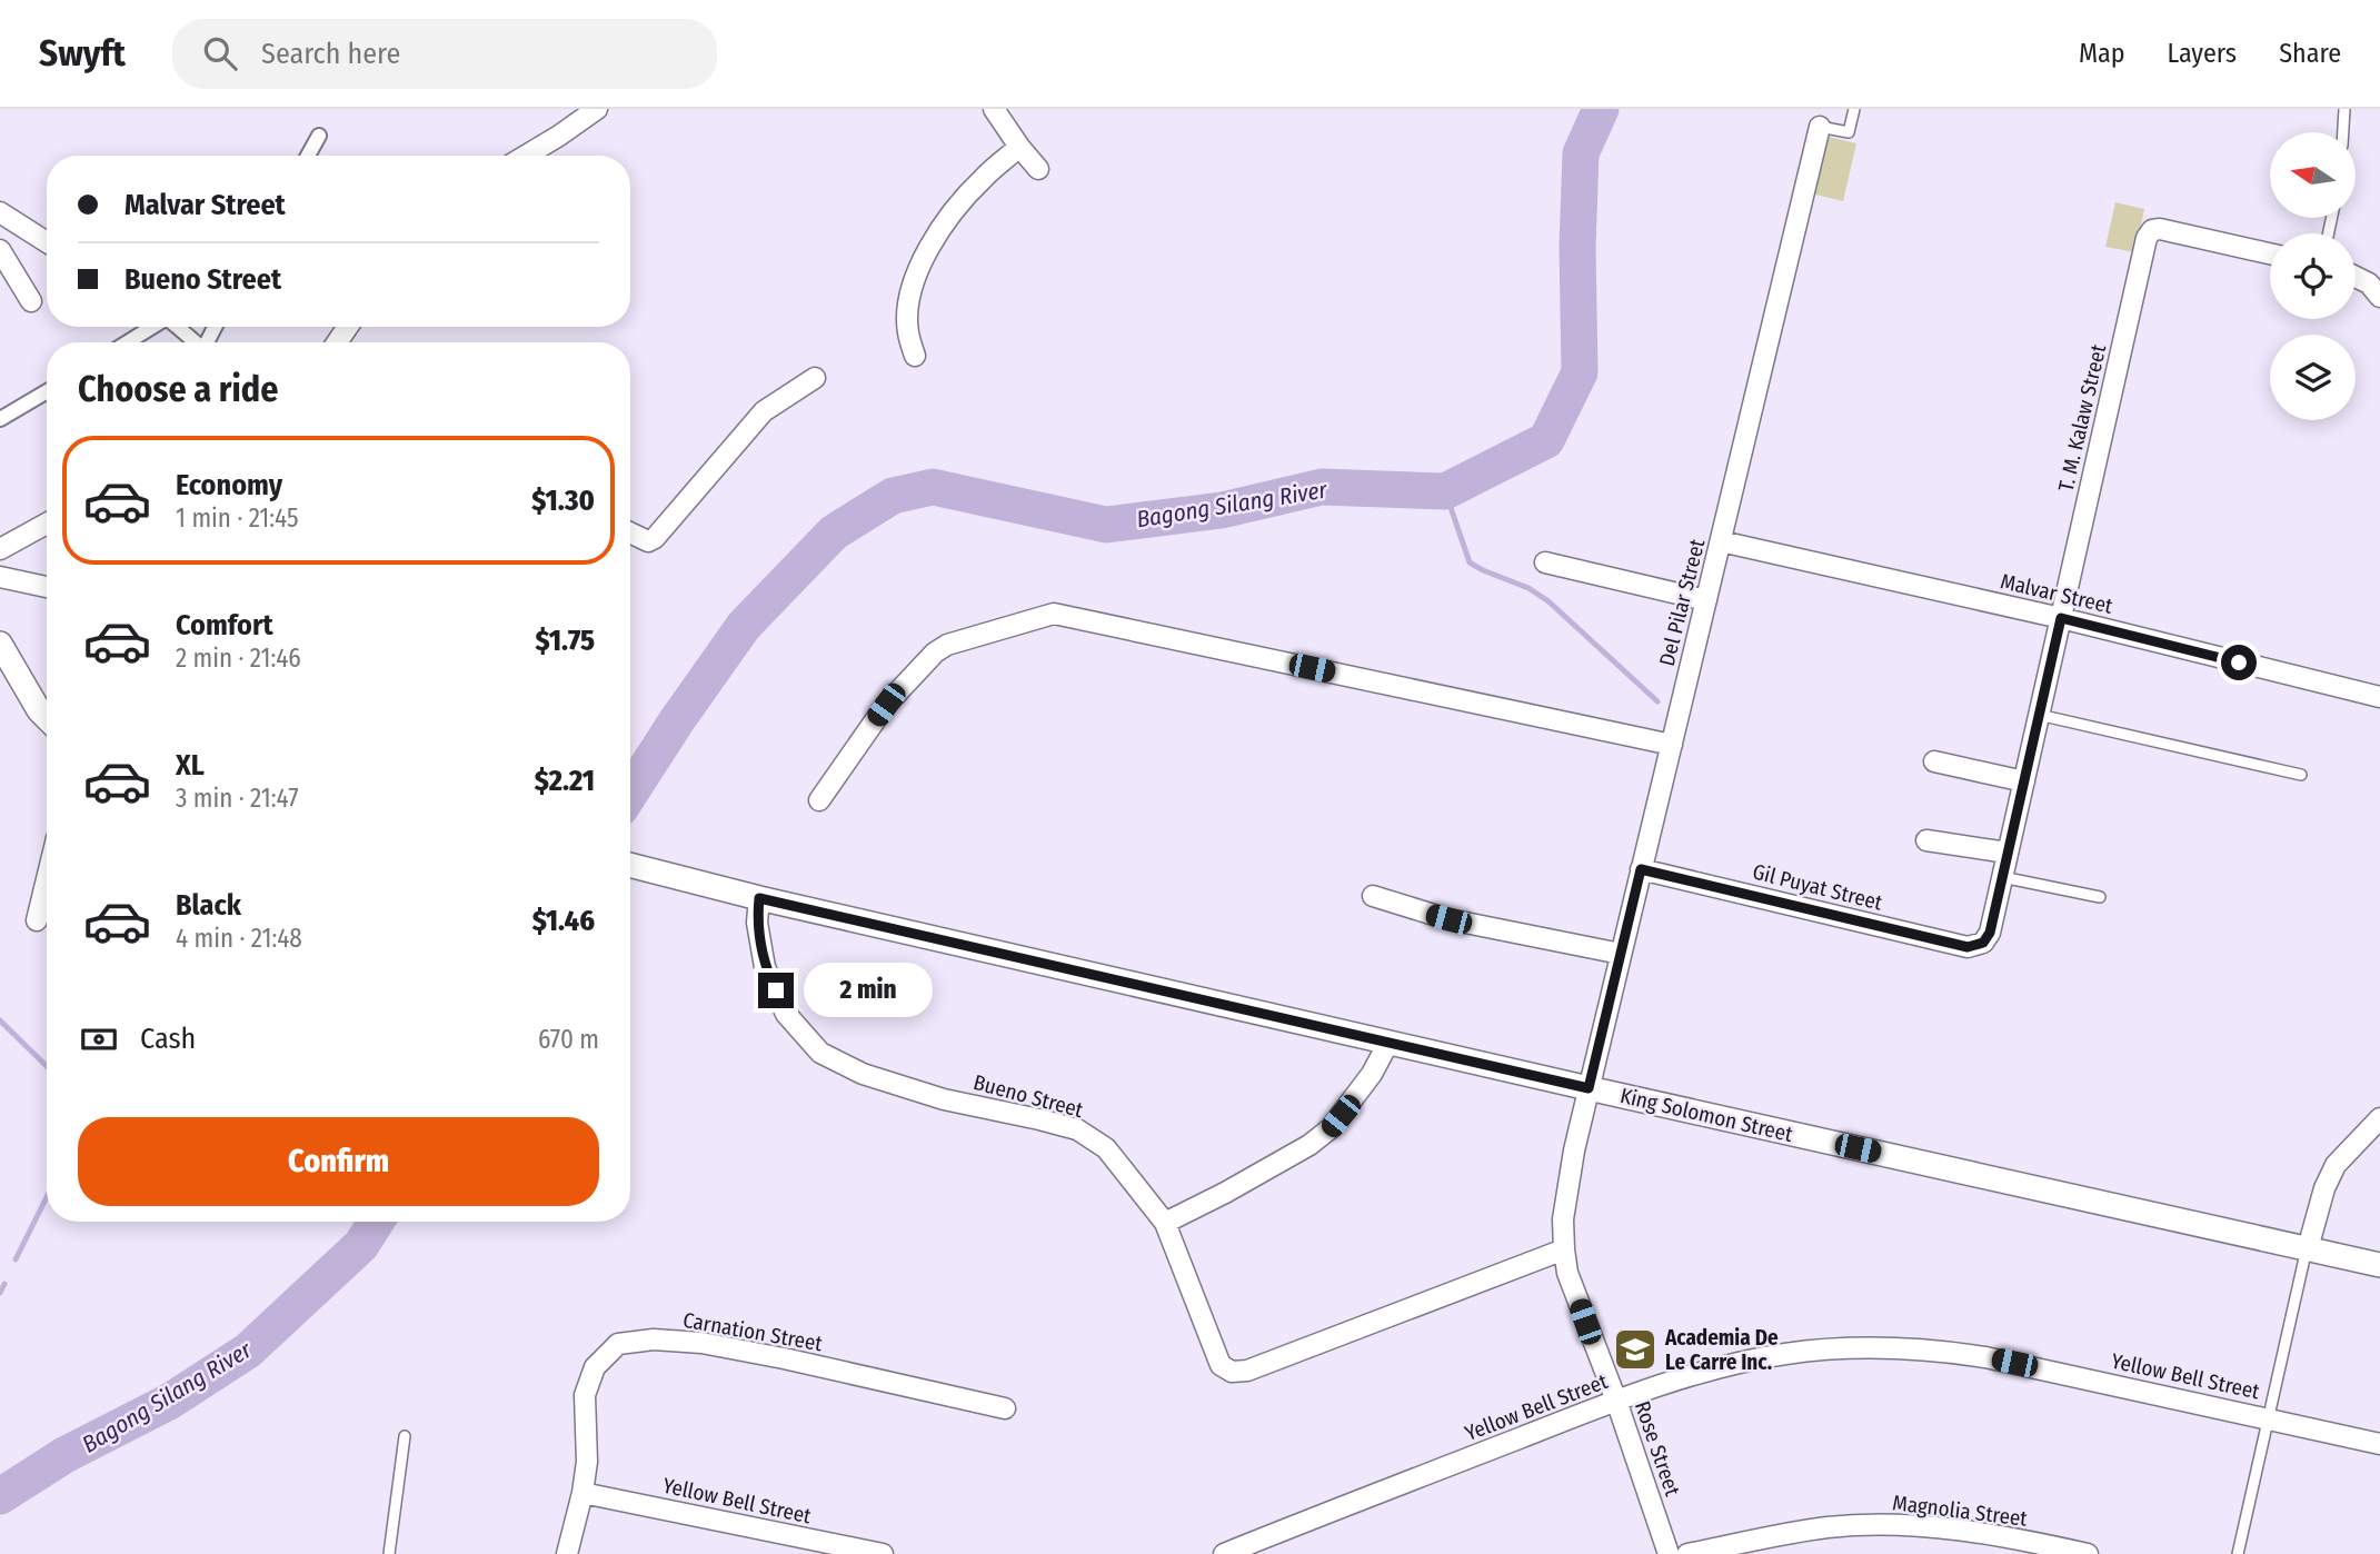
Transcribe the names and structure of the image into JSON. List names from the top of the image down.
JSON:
{
  "streets": {
    "street": [
      "T. M. Kalaw Street",
      "Malvar Street",
      "Del Pilar Street",
      "Gil Puyat Street",
      "Bueno Street",
      "King Solomon Street",
      "Carnation Street",
      "Yellow Bell Street",
      "Rose Street",
      "Magnolia Street"
    ]
  },
  "crossings": [
    ["T. M. Kalaw Street", "Malvar Street"],
    ["T. M. Kalaw Street", "Gil Puyat Street"],
    ["Malvar Street", "Del Pilar Street"],
    ["Del Pilar Street", "Gil Puyat Street"],
    ["Del Pilar Street", "King Solomon Street"],
    ["Del Pilar Street", "Rose Street"],
    ["Bueno Street", "King Solomon Street"],
    ["Bueno Street", "Rose Street"],
    ["King Solomon Street", "Rose Street"],
    ["Carnation Street", "Yellow Bell Street"],
    ["Yellow Bell Street", "Rose Street"]
  ],
  "water": ["Bagong Silang River"],
  "places": {
    "school or university": ["Academia De Le Carre Inc."]
  },
  "north": "left",
  "page": {
    "header": "Swyft",
    "search": "Search here",
    "nav": ["Map", "Layers", "Share"],
    "banner": ["Malvar Street", "Bueno Street"],
    "heading": "Choose a ride",
    "list": [
      {
        "name": "Economy",
        "note": "1 min · 21:45",
        "value": "$1.30"
      },
      {
        "name": "Comfort",
        "note": "2 min · 21:46",
        "value": "$1.75"
      },
      {
        "name": "XL",
        "note": "3 min · 21:47",
        "value": "$2.21"
      },
      {
        "name": "Black",
        "note": "4 min · 21:48",
        "value": "$1.46"
      }
    ],
    "bubble": "2 min",
    "pay": ["Cash", "670 m"],
    "buttons": "Confirm"
  }
}
